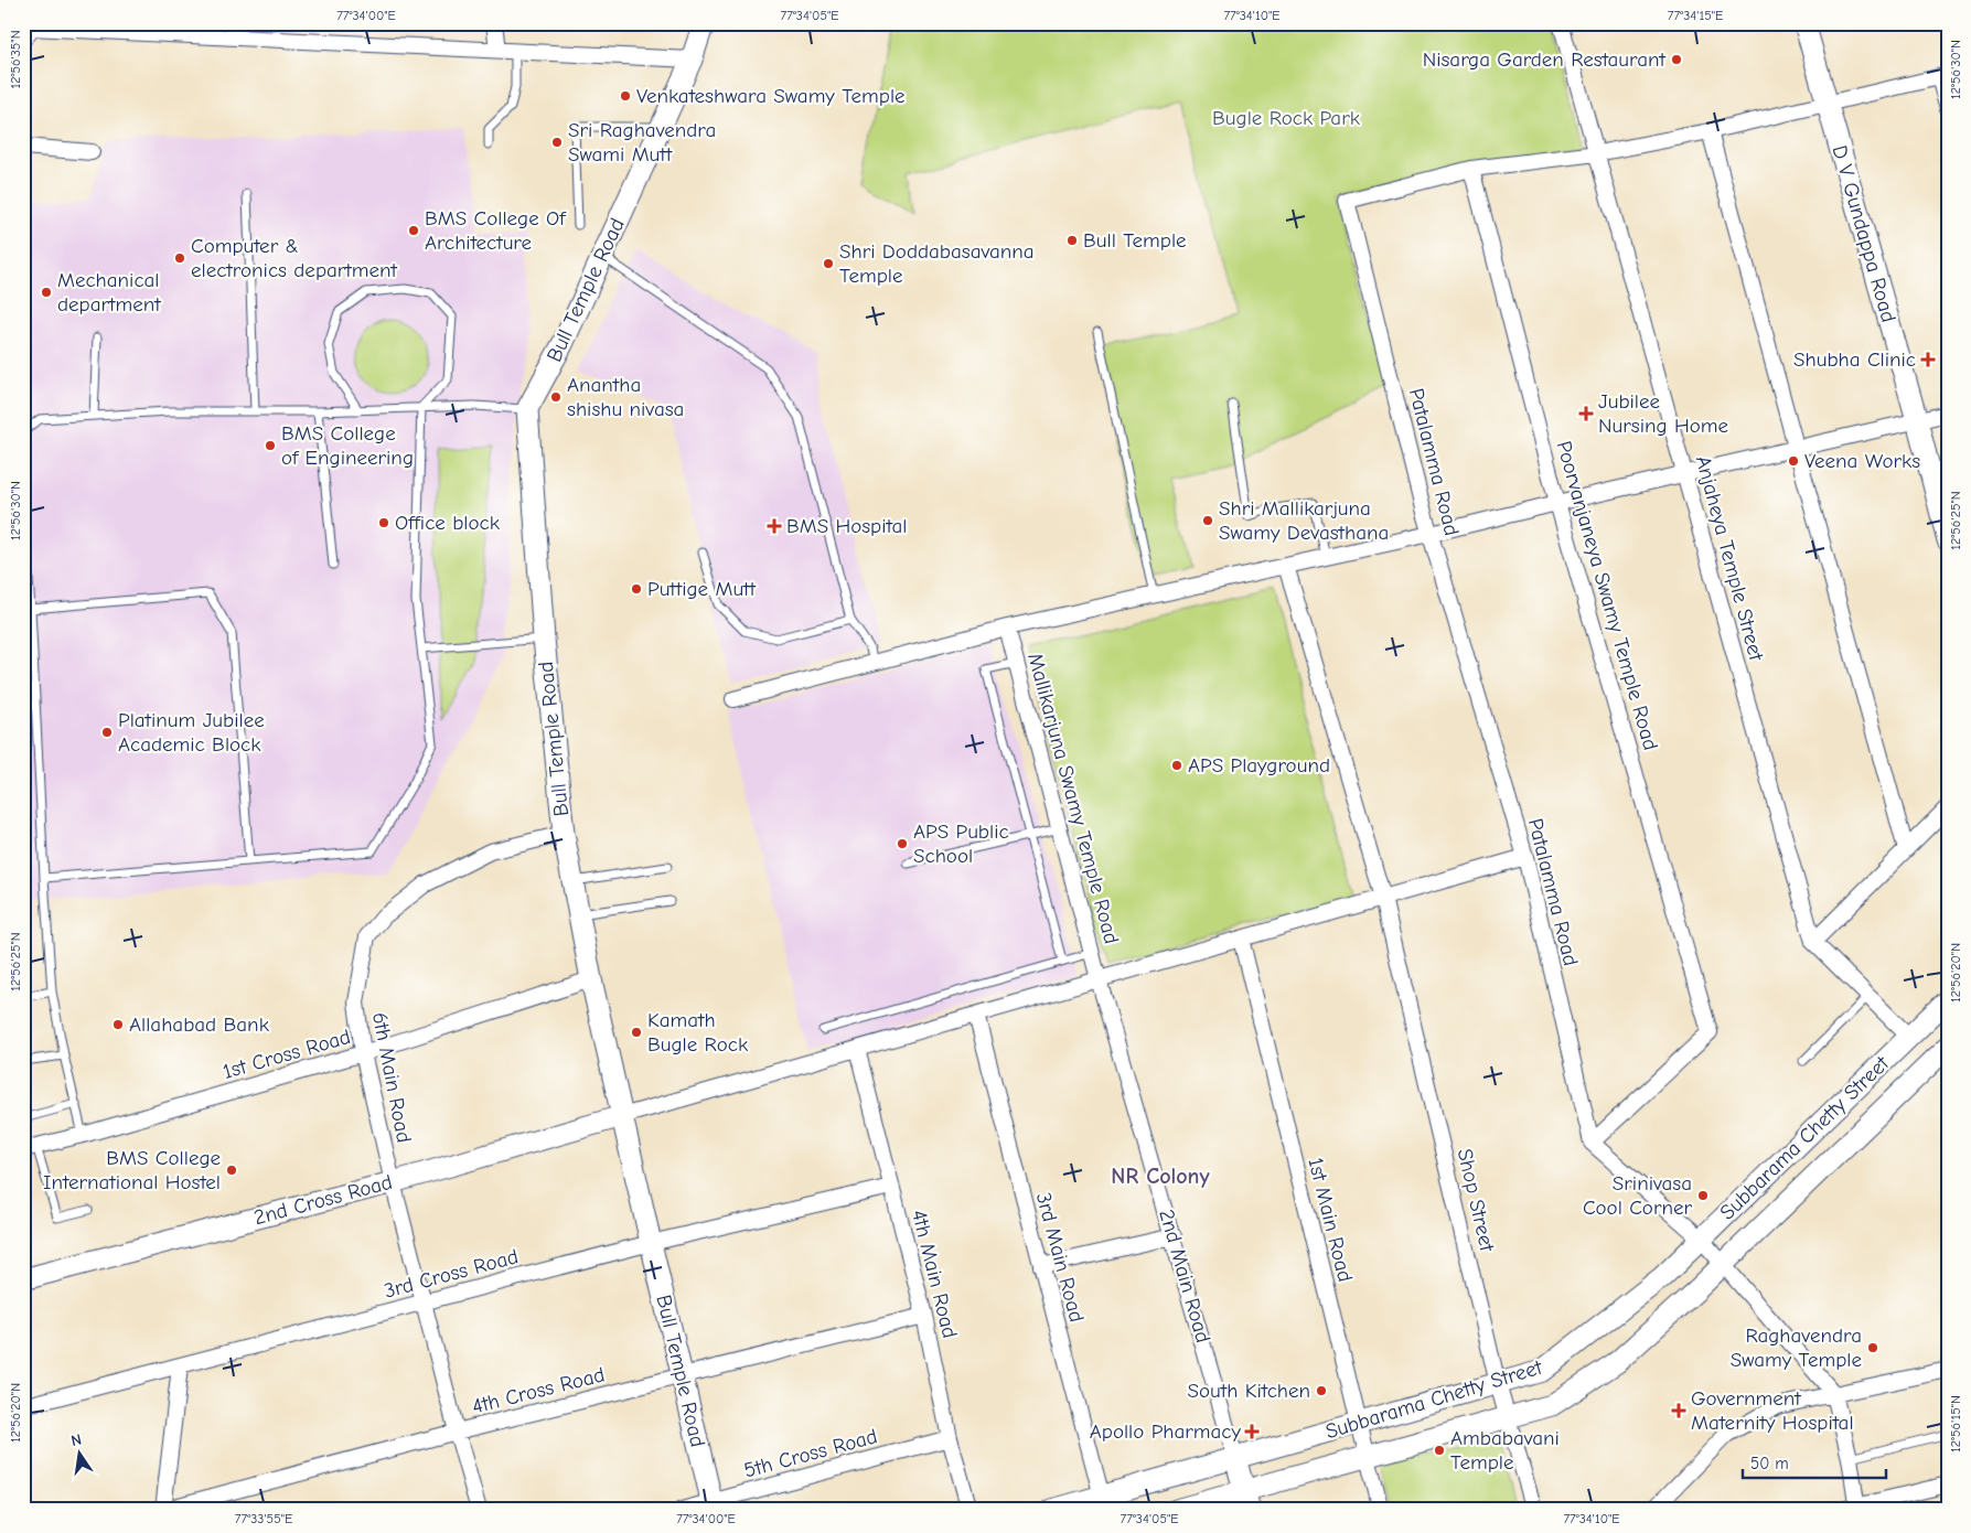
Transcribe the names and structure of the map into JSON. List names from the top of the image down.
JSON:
{
  "streets": {
    "street": [
      "D V Gundappa Road",
      "Bull Temple Road",
      "Patalamma Road",
      "Anjaheya Temple Street",
      "Poorvanjaneya Swamy Temple Road",
      "Mallikarjuna Swamy Temple Road",
      "1st Cross Road",
      "6th Main Road",
      "Subbarama Chetty Street",
      "2nd Cross Road",
      "Shop Street",
      "1st Main Road",
      "3rd Main Road",
      "3rd Cross Road",
      "4th Main Road",
      "2nd Main Road",
      "4th Cross Road",
      "5th Cross Road"
    ]
  },
  "crossings": [
    ["D V Gundappa Road", "Mallikarjuna Swamy Temple Road"],
    ["Bull Temple Road", "1st Cross Road"],
    ["Bull Temple Road", "6th Main Road"],
    ["Bull Temple Road", "2nd Cross Road"],
    ["Bull Temple Road", "3rd Cross Road"],
    ["Bull Temple Road", "4th Cross Road"],
    ["Bull Temple Road", "5th Cross Road"],
    ["Patalamma Road", "Poorvanjaneya Swamy Temple Road"],
    ["Patalamma Road", "Mallikarjuna Swamy Temple Road"],
    ["Anjaheya Temple Street", "Mallikarjuna Swamy Temple Road"],
    ["Anjaheya Temple Street", "Subbarama Chetty Street"],
    ["Poorvanjaneya Swamy Temple Road", "Mallikarjuna Swamy Temple Road"],
    ["Mallikarjuna Swamy Temple Road", "Shop Street"],
    ["Mallikarjuna Swamy Temple Road", "2nd Main Road"],
    ["1st Cross Road", "6th Main Road"],
    ["6th Main Road", "2nd Cross Road"],
    ["6th Main Road", "3rd Cross Road"],
    ["6th Main Road", "4th Cross Road"],
    ["Subbarama Chetty Street", "Shop Street"],
    ["Subbarama Chetty Street", "1st Main Road"],
    ["Subbarama Chetty Street", "3rd Main Road"],
    ["Subbarama Chetty Street", "2nd Main Road"],
    ["3rd Cross Road", "4th Main Road"],
    ["4th Main Road", "4th Cross Road"],
    ["4th Main Road", "5th Cross Road"]
  ],
  "districts": ["NR Colony"],
  "parks": ["Bugle Rock Park"],
  "places": {
    "other": [
      "Nisarga Garden Restaurant",
      "Venkateshwara Swamy Temple",
      "Sri Raghavendra Swami Mutt",
      "BMS College Of Architecture",
      "Bull Temple",
      "Computer & electronics department",
      "Shri Doddabasavanna Temple",
      "Mechanical department",
      "Anantha shishu nivasa",
      "BMS College of Engineering",
      "Veena Works",
      "Shri Mallikarjuna Swamy Devasthana",
      "Office block",
      "Puttige Mutt",
      "Platinum Jubilee Academic Block",
      "APS Playground",
      "APS Public School",
      "Allahabad Bank",
      "Kamath Bugle Rock",
      "BMS College International Hostel",
      "Srinivasa Cool Corner",
      "Raghavendra Swamy Temple",
      "South Kitchen",
      "Ambabavani Temple"
    ],
    "health": [
      "Shubha Clinic",
      "Jubilee Nursing Home",
      "BMS Hospital",
      "Government Maternity Hospital",
      "Apollo Pharmacy"
    ]
  },
  "scale_bar": "50 m",
  "north": "top",
  "coordinates": [
    "77°34'00\"E",
    "77°34'05\"E",
    "77°34'10\"E",
    "77°34'15\"E",
    "12°56'35\"N",
    "12°56'30\"N",
    "12°56'25\"N",
    "12°56'20\"N",
    "12°56'15\"N",
    "77°33'55\"E"
  ]
}
